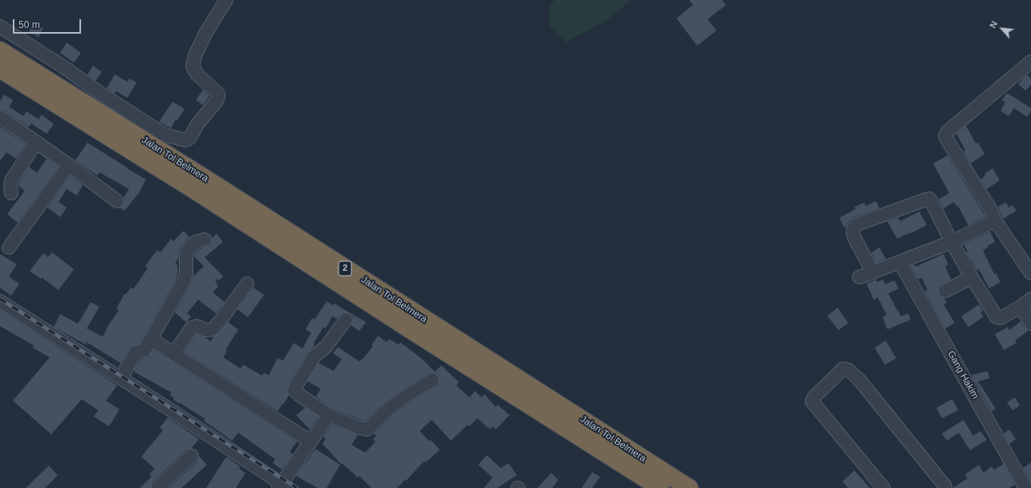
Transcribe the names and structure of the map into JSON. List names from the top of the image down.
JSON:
{
  "streets": {
    "highway": ["Jalan Tol Belmera", "2"],
    "street": ["Gang Hakim"]
  },
  "scale_bar": "50 m",
  "north": "top left"
}
